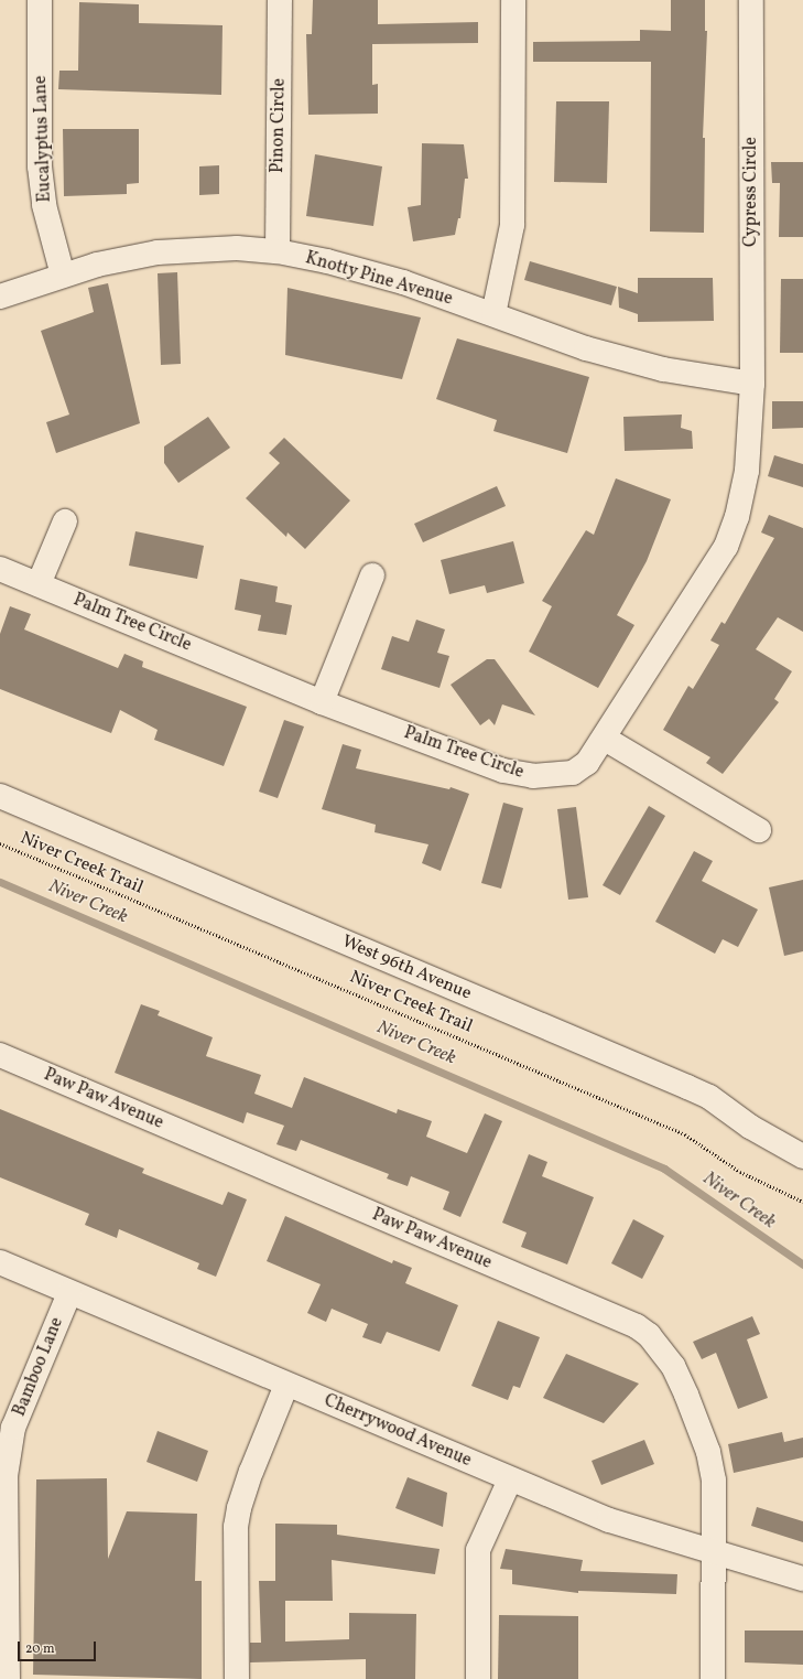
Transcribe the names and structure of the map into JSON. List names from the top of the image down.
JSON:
{
  "streets": {
    "street": [
      "Pinon Circle",
      "Eucalyptus Lane",
      "Cypress Circle",
      "Knotty Pine Avenue",
      "Palm Tree Circle",
      "West 96th Avenue",
      "Paw Paw Avenue",
      "Bamboo Lane",
      "Cherrywood Avenue"
    ],
    "path": ["Niver Creek Trail"]
  },
  "crossings": [
    ["Pinon Circle", "Knotty Pine Avenue"],
    ["Eucalyptus Lane", "Knotty Pine Avenue"],
    ["Cypress Circle", "Knotty Pine Avenue"],
    ["Cypress Circle", "Palm Tree Circle"],
    ["Knotty Pine Avenue", "Palm Tree Circle"],
    ["Paw Paw Avenue", "Cherrywood Avenue"],
    ["Bamboo Lane", "Cherrywood Avenue"]
  ],
  "water": ["Niver Creek"],
  "scale_bar": "20 m"
}
